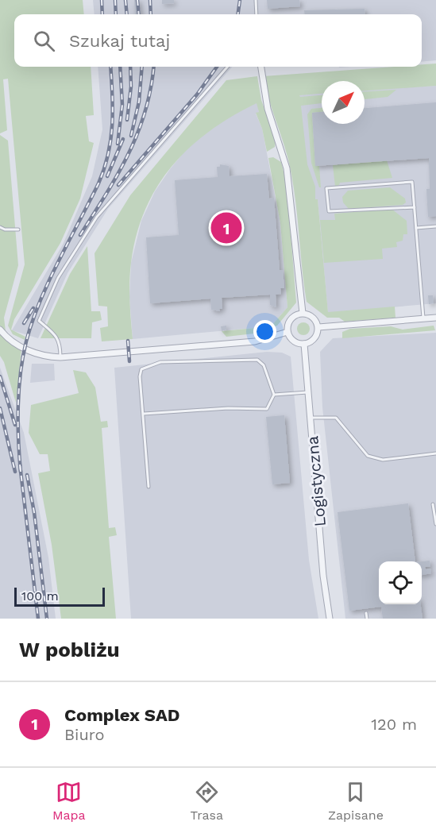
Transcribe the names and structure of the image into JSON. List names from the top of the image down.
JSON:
{
  "streets": {
    "street": ["Logistyczna"]
  },
  "scale_bar": "100 m",
  "north": "top right",
  "page": {
    "search": "Szukaj tutaj",
    "pins": "1",
    "scale": "100 m",
    "heading": "W pobliżu",
    "list": [
      {
        "mark": "1",
        "name": "Complex SAD",
        "note": "Biuro",
        "value": "120 m"
      }
    ],
    "nav": ["Mapa", "Trasa", "Zapisane"]
  }
}
